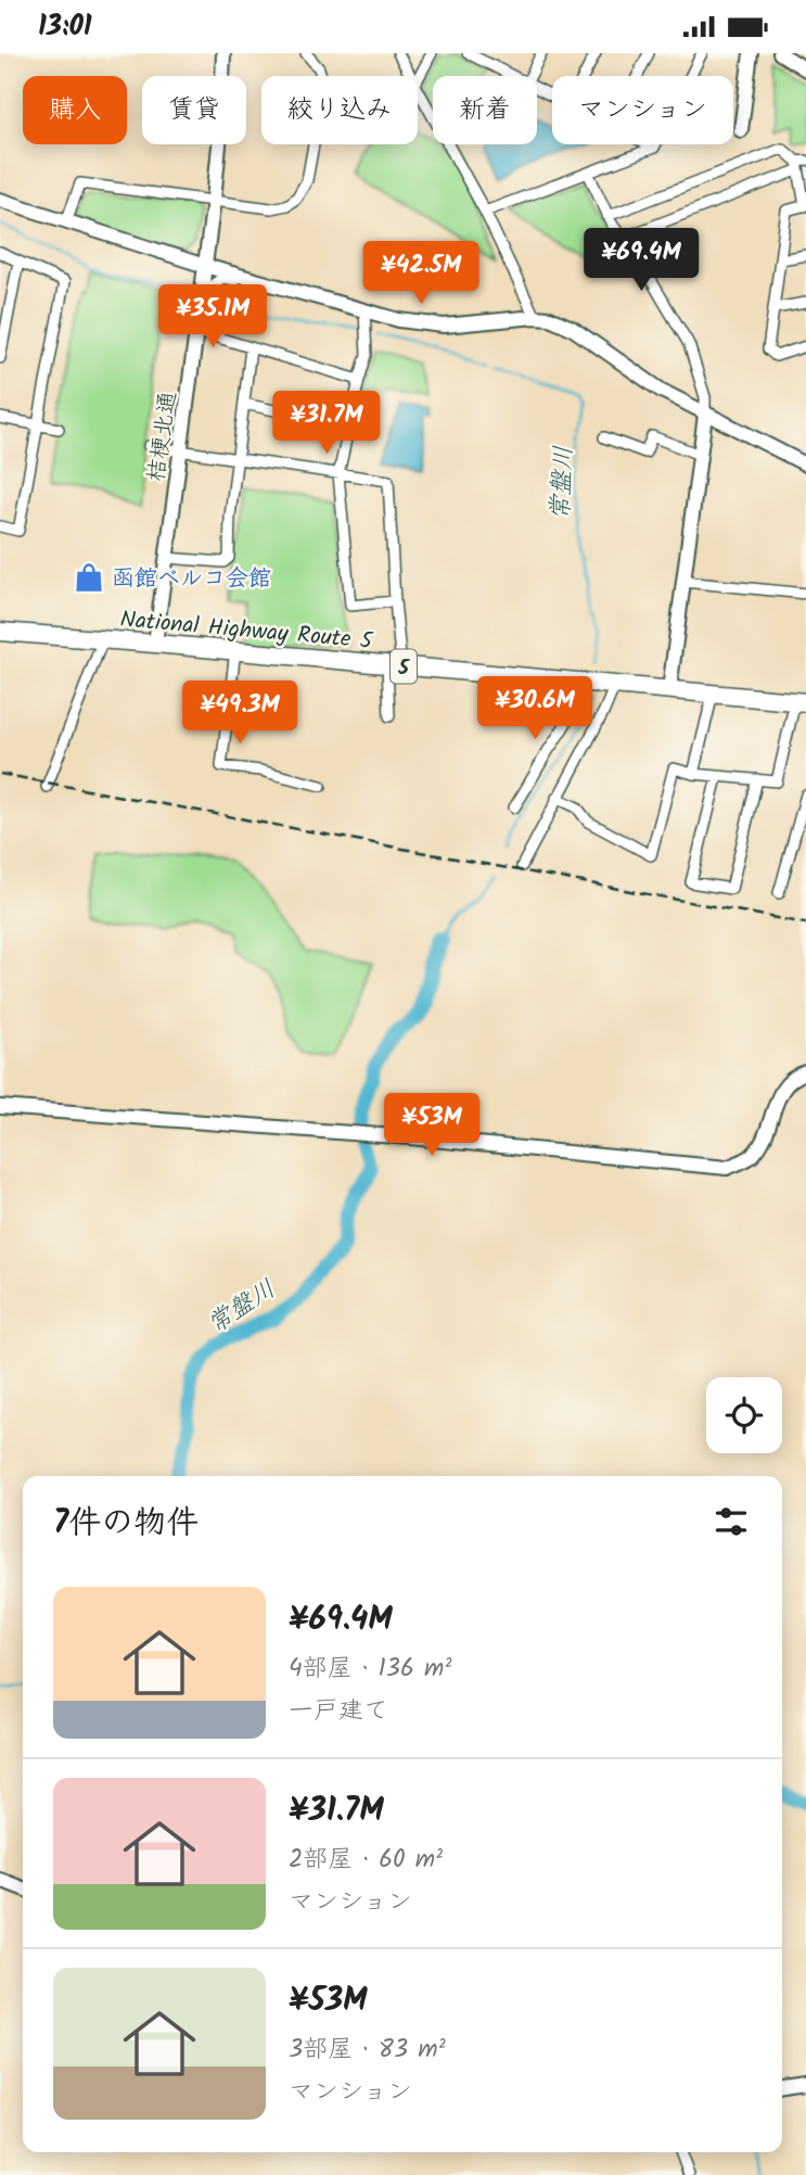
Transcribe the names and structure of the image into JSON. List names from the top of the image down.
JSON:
{
  "streets": {
    "highway": ["National Highway Route 5", "5"],
    "street": ["桔梗北通"]
  },
  "crossings": [
    ["桔梗北通", "National Highway Route 5"]
  ],
  "water": ["常盤川"],
  "places": {
    "shop": ["函館ベルコ会館"]
  },
  "page": {
    "status": "13:01",
    "chip": [
      "購入",
      "賃貸",
      "絞り込み",
      "新着",
      "マンション"
    ],
    "price": [
      "¥69.4M",
      "¥42.5M",
      "¥35.1M",
      "¥31.7M",
      "¥30.6M",
      "¥49.3M",
      "¥53M"
    ],
    "heading": "7件の物件",
    "list": [
      {
        "name": "¥69.4M",
        "note": "4部屋 · 136 m² · 一戸建て"
      },
      {
        "name": "¥31.7M",
        "note": "2部屋 · 60 m² · マンション"
      },
      {
        "name": "¥53M",
        "note": "3部屋 · 83 m² · マンション"
      }
    ]
  }
}
